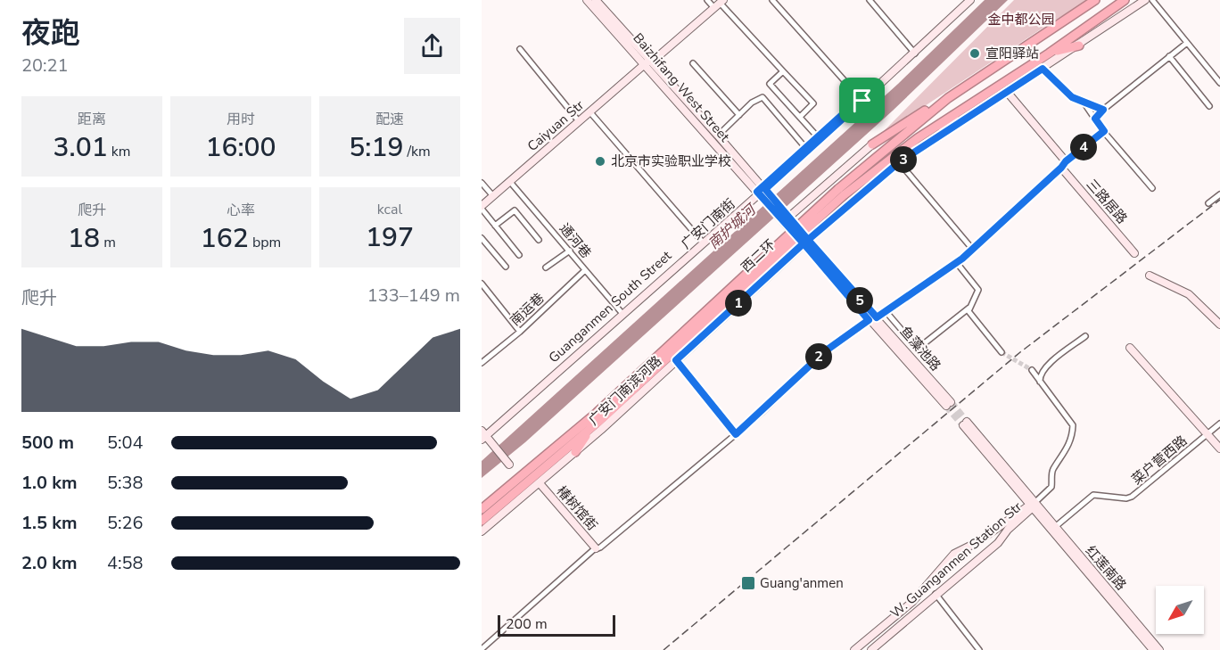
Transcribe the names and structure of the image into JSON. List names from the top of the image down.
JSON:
{
  "streets": {
    "highway": ["西二环"],
    "street": [
      "Baizhifang West Street",
      "Caiyuan Str",
      "三路居路",
      "通河巷",
      "Guanganmen South Street",
      "南运巷",
      "鱼藻池路",
      "广安门南滨河路",
      "菜户营西路",
      "椿树馆街",
      "W. Guanganmen Station Str",
      "红莲南路"
    ]
  },
  "crossings": [
    ["Baizhifang West Street", "Caiyuan Str"],
    ["Baizhifang West Street", "Guanganmen South Street"],
    ["Caiyuan Str", "通河巷"],
    ["通河巷", "Guanganmen South Street"],
    ["通河巷", "南运巷"],
    ["鱼藻池路", "广安门南滨河路"],
    ["广安门南滨河路", "椿树馆街"],
    ["菜户营西路", "红莲南路"],
    ["W. Guanganmen Station Str", "红莲南路"]
  ],
  "water": ["南护城河"],
  "parks": ["金中都公园"],
  "places": {
    "other": ["宣阳驿站", "北京市实验职业学校"],
    "transit": ["Guang'anmen"]
  },
  "scale_bar": "200 m",
  "north": "bottom left",
  "page": {
    "heading": ["夜跑", "20:21"],
    "stats": [
      ["距离", "3.01 km"],
      ["用时", "16:00"],
      ["配速", "5:19 /km"],
      ["爬升", "18 m"],
      ["心率", "162 bpm"],
      ["kcal", "197"]
    ],
    "pins": [
      "4",
      "3",
      "5",
      "1",
      "2"
    ],
    "chart": ["爬升", "133–149 m"],
    "list": [
      {
        "name": "500 m",
        "note": "5:04"
      },
      {
        "name": "1.0 km",
        "note": "5:38"
      },
      {
        "name": "1.5 km",
        "note": "5:26"
      },
      {
        "name": "2.0 km",
        "note": "4:58"
      }
    ],
    "scale": "200 m"
  }
}
